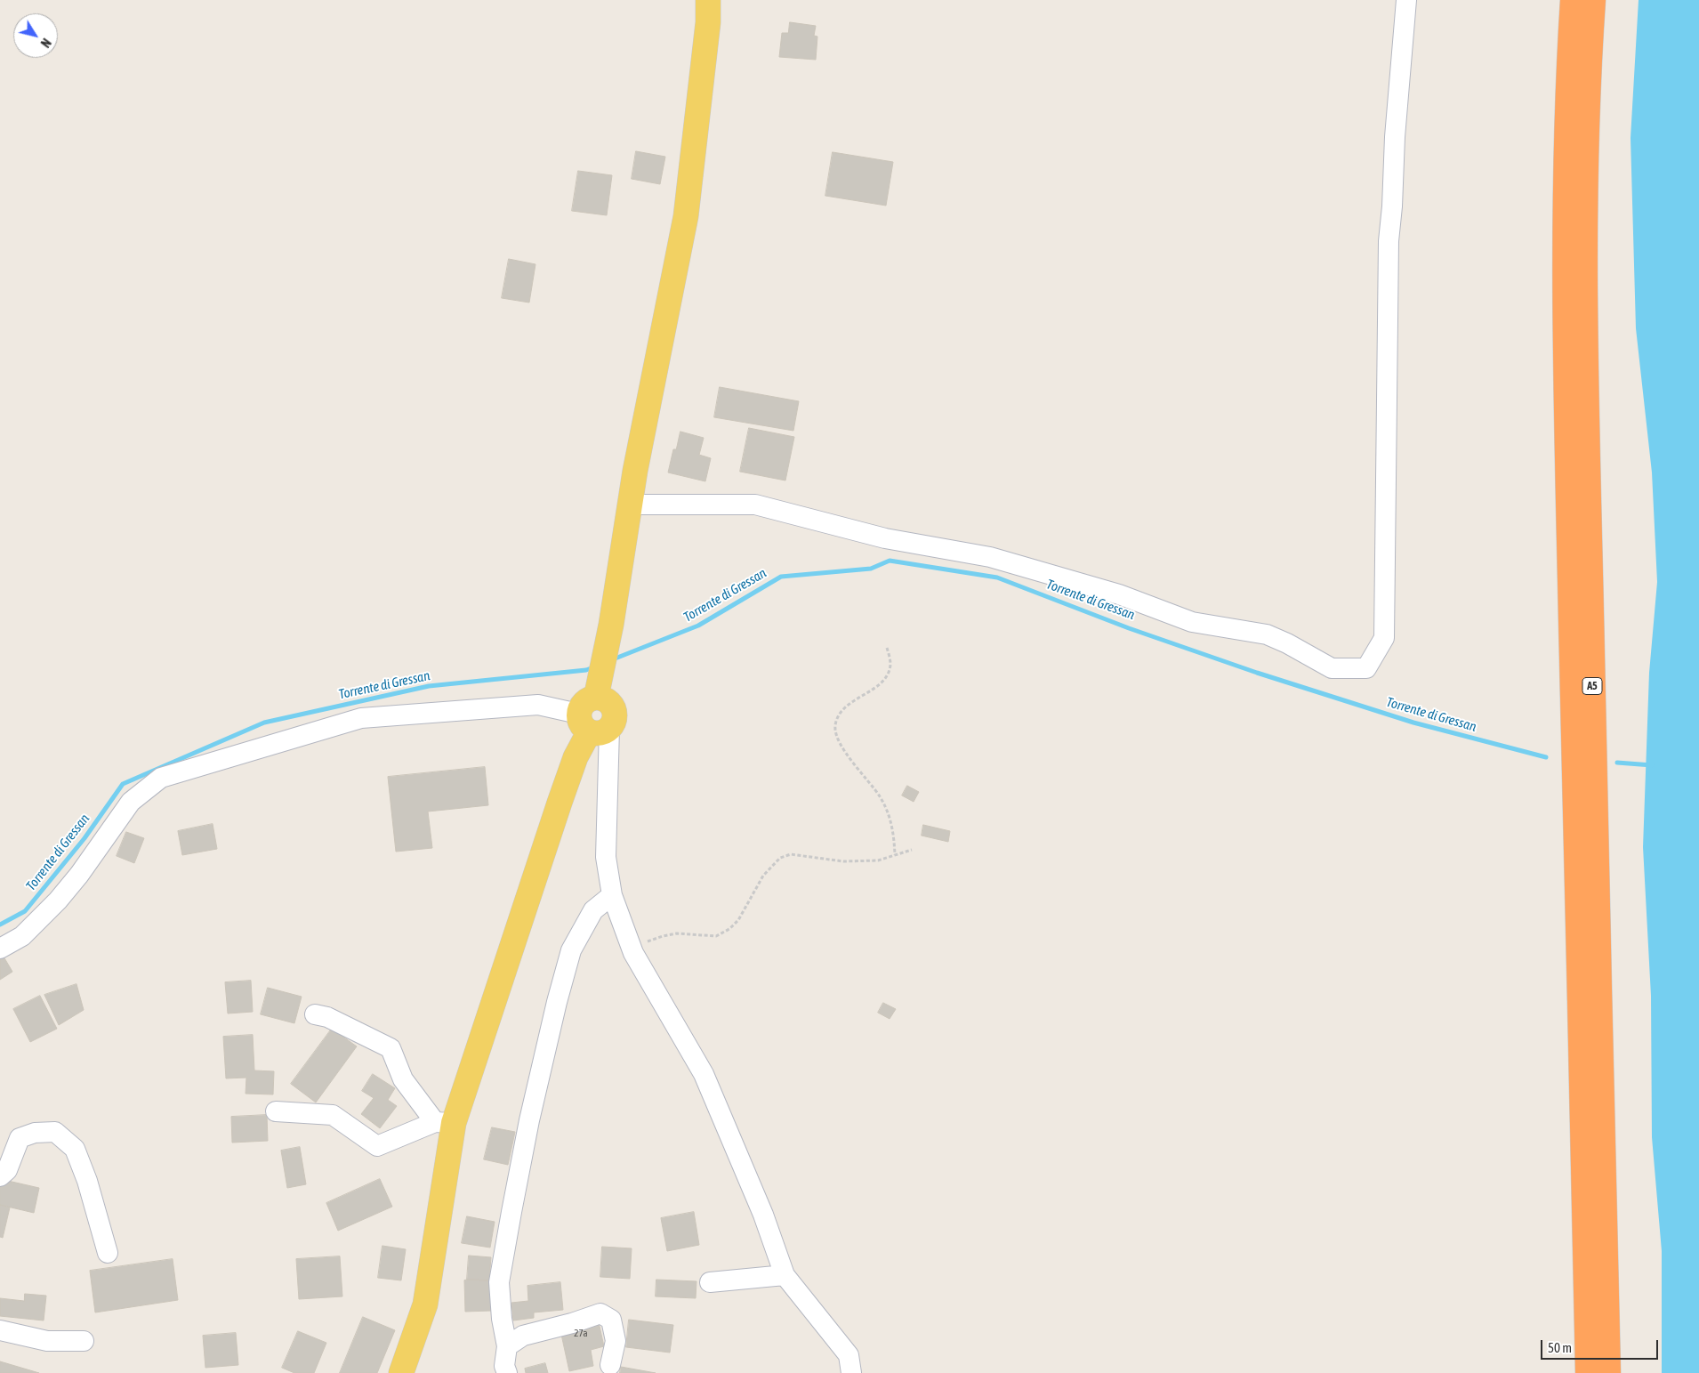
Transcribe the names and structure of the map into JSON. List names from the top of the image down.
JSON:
{
  "streets": {
    "highway": ["A5"]
  },
  "water": ["Torrente di Gressan"],
  "house_numbers": ["27a"],
  "scale_bar": "50 m",
  "north": "bottom right"
}
